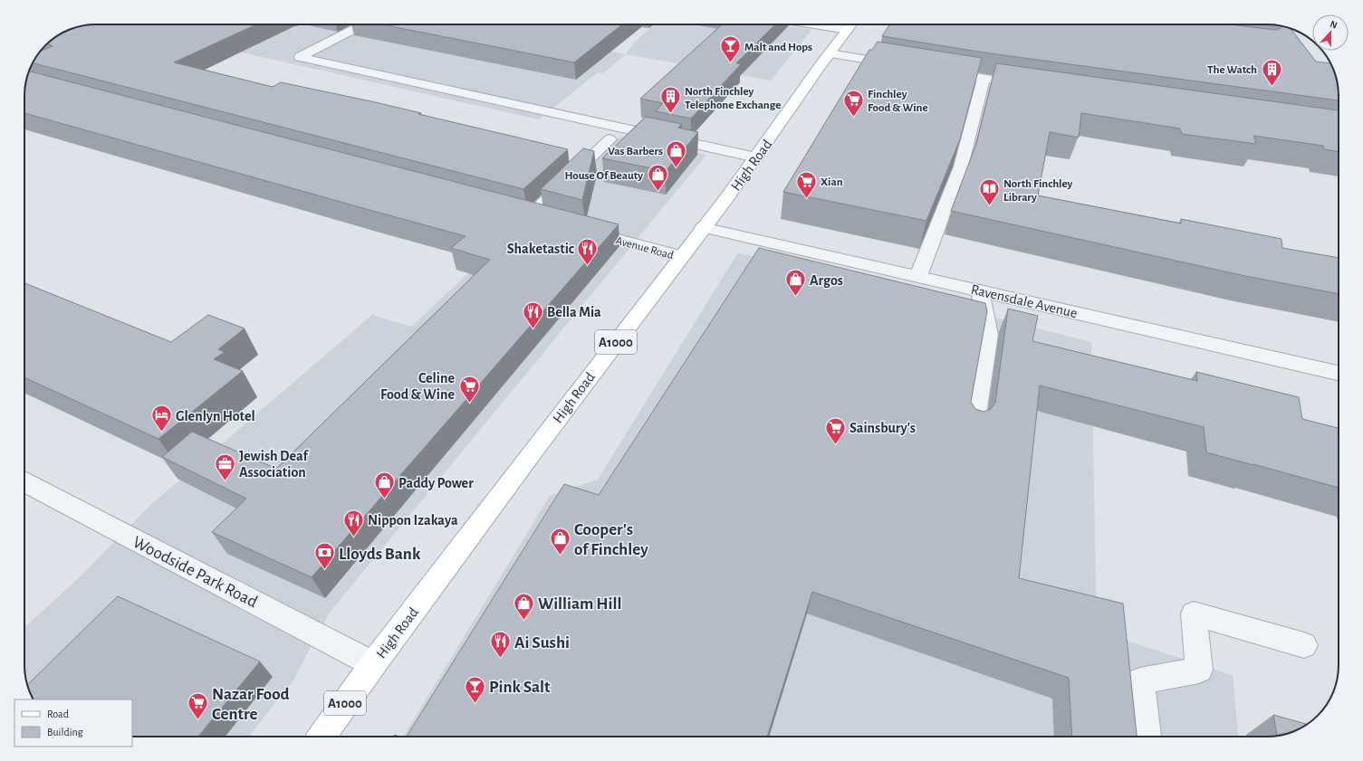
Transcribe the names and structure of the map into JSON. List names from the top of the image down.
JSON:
{
  "streets": {
    "main road": ["High Road", "A1000"],
    "street": ["Avenue Road", "Ravensdale Avenue", "Woodside Park Road"]
  },
  "crossings": [
    ["High Road", "Avenue Road"],
    ["High Road", "Ravensdale Avenue"],
    ["High Road", "Woodside Park Road"]
  ],
  "places": {
    "bar": ["Malt and Hops", "Pink Salt"],
    "building": ["The Watch", "North Finchley Telephone Exchange"],
    "supermarket": [
      "Finchley Food & Wine",
      "Xian",
      "Celine Food & Wine",
      "Sainsbury's",
      "Nazar Food Centre"
    ],
    "shop": [
      "Vas Barbers",
      "House Of Beauty",
      "Argos",
      "Paddy Power",
      "Cooper's of Finchley",
      "William Hill"
    ],
    "library": ["North Finchley Library"],
    "restaurant": [
      "Shaketastic",
      "Bella Mia",
      "Nippon Izakaya",
      "Ai Sushi"
    ],
    "hotel": ["Glenlyn Hotel"],
    "office": ["Jewish Deaf Association"],
    "bank": ["Lloyds Bank"]
  },
  "legend": ["Road", "Building"],
  "north": "top"
}
